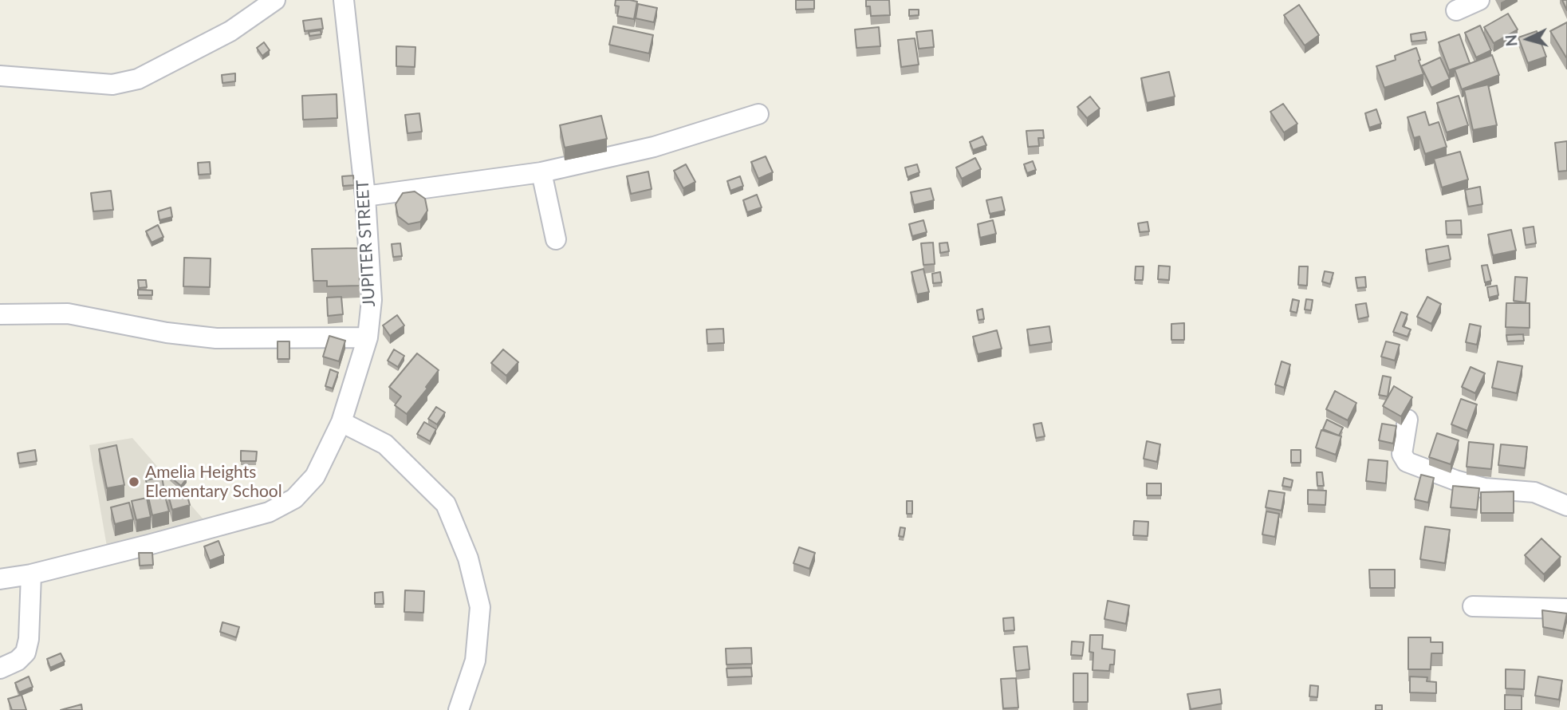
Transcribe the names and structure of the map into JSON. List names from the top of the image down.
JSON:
{
  "streets": {
    "street": ["JUPITER STREET"]
  },
  "places": ["Amelia Heights Elementary School"],
  "north": "left"
}
